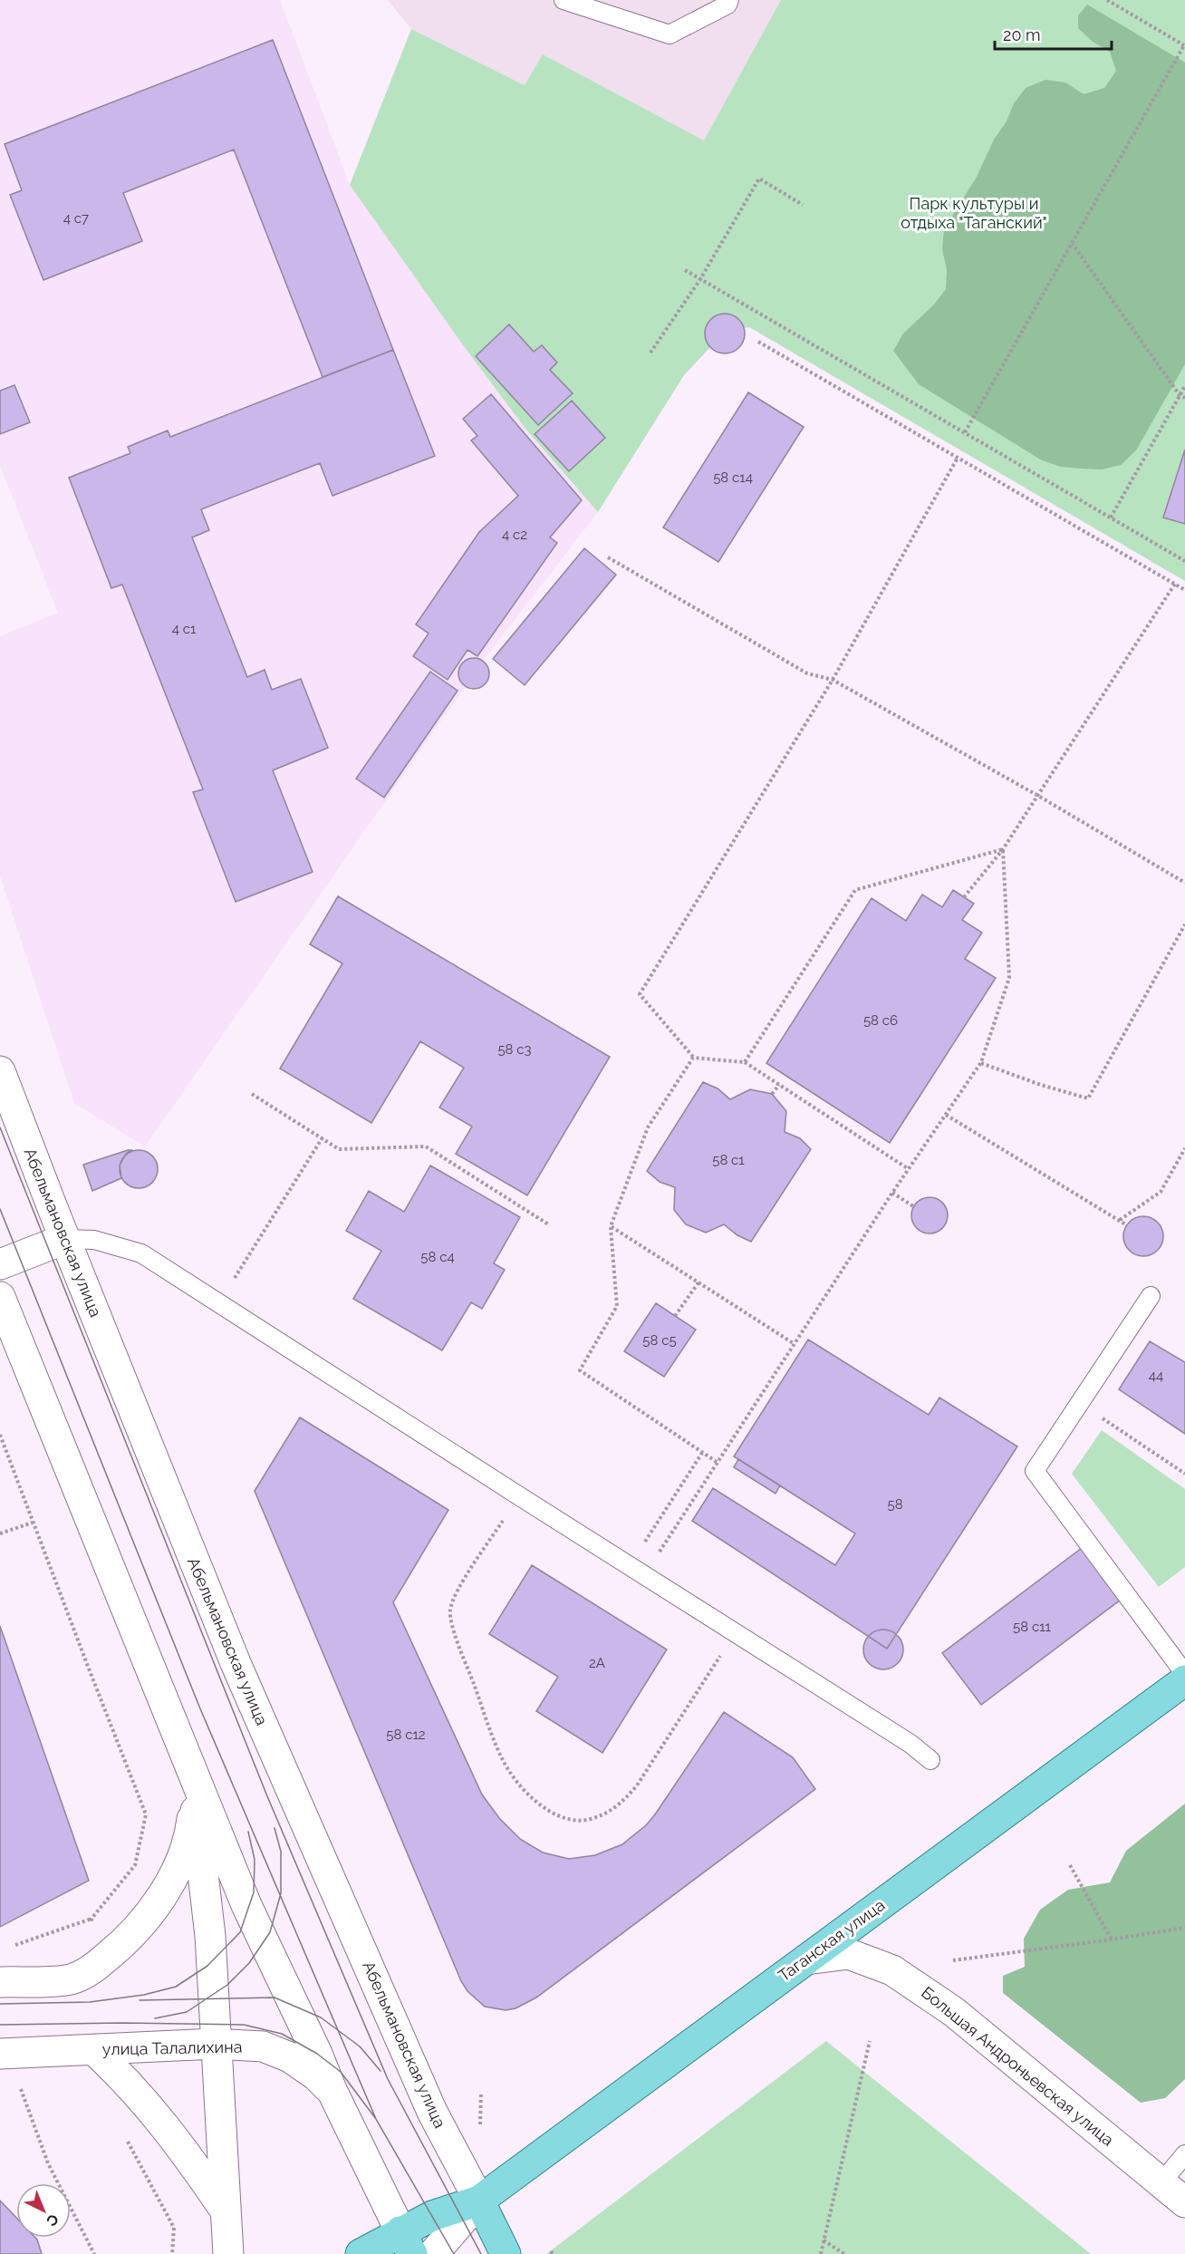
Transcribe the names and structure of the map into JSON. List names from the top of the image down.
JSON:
{
  "streets": {
    "main road": [
      "Абельмановская улица",
      "Таганская улица",
      "улица Талалихина",
      "Большая Андроньевская улица"
    ]
  },
  "crossings": [
    ["Абельмановская улица", "Таганская улица"],
    ["Таганская улица", "Большая Андроньевская улица"]
  ],
  "parks": ["Парк культуры и отдыха \"Таганский\""],
  "house_numbers": [
    "4 с7",
    "58 c14",
    "4 с2",
    "4 с1",
    "58 с6",
    "58 с3",
    "58 с1",
    "58 с4",
    "58 с5",
    "44",
    "58",
    "58 с11",
    "2А",
    "58 с12"
  ],
  "scale_bar": "20 m",
  "north": "bottom right"
}
